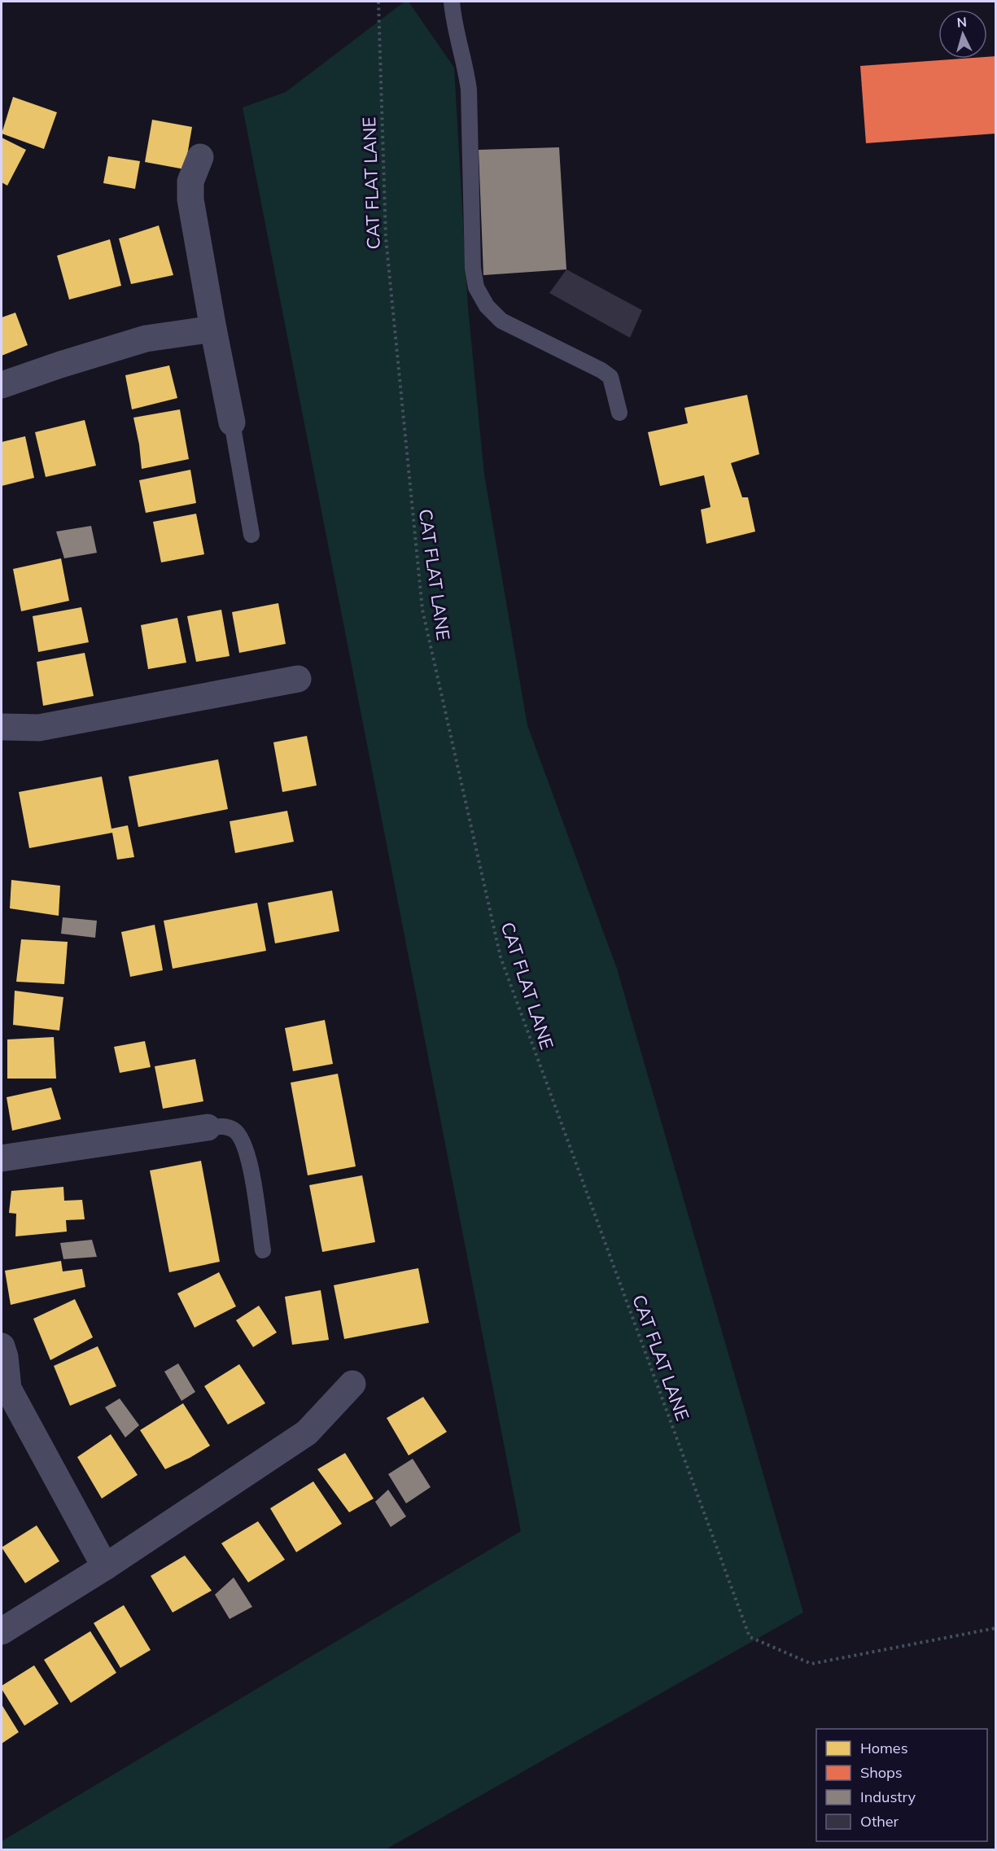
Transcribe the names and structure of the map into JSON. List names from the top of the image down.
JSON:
{
  "streets": {
    "path": ["CAT FLAT LANE"]
  },
  "legend": [
    "Homes",
    "Shops",
    "Industry",
    "Other"
  ],
  "north": "top"
}
